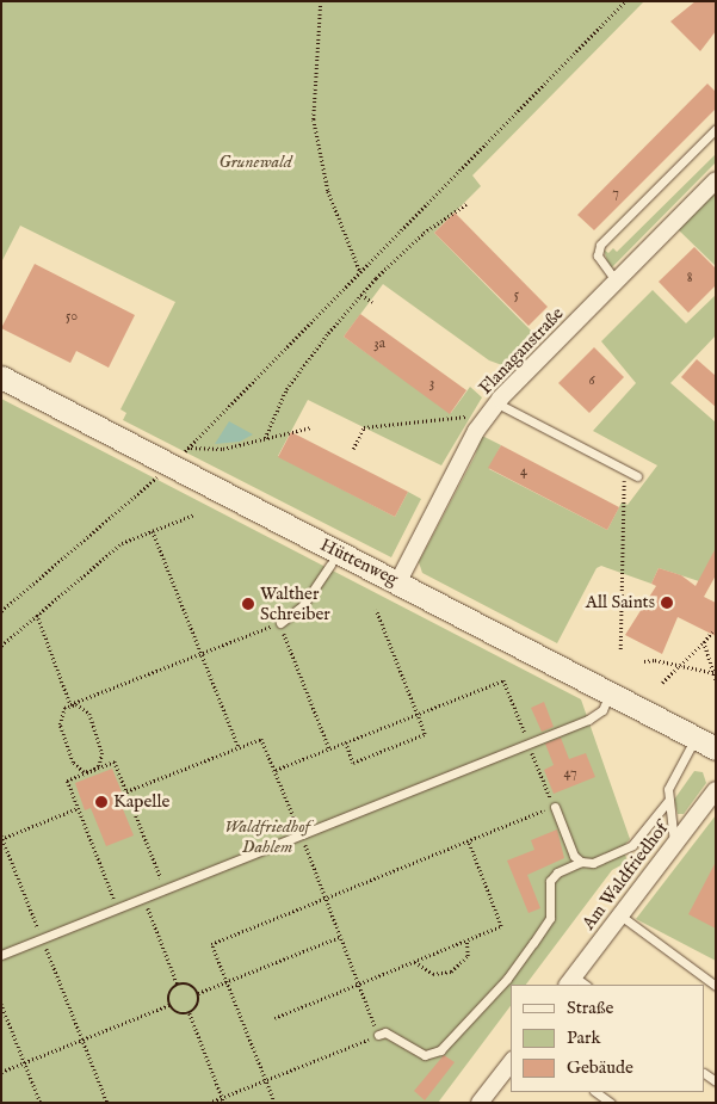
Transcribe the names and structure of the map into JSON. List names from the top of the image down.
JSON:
{
  "streets": {
    "main road": ["Hüttenweg"],
    "street": ["Flanaganstraße", "Am Waldfriedhof"]
  },
  "crossings": [
    ["Flanaganstraße", "Hüttenweg"]
  ],
  "parks": ["Grunewald", "Waldfriedhof Dahlem"],
  "places": ["All Saints", "Walther Schreiber", "Kapelle"],
  "house_numbers": [
    "7",
    "8",
    "5",
    "50",
    "3a",
    "6",
    "3",
    "4",
    "47"
  ],
  "legend": ["Straße", "Park", "Gebäude"]
}
